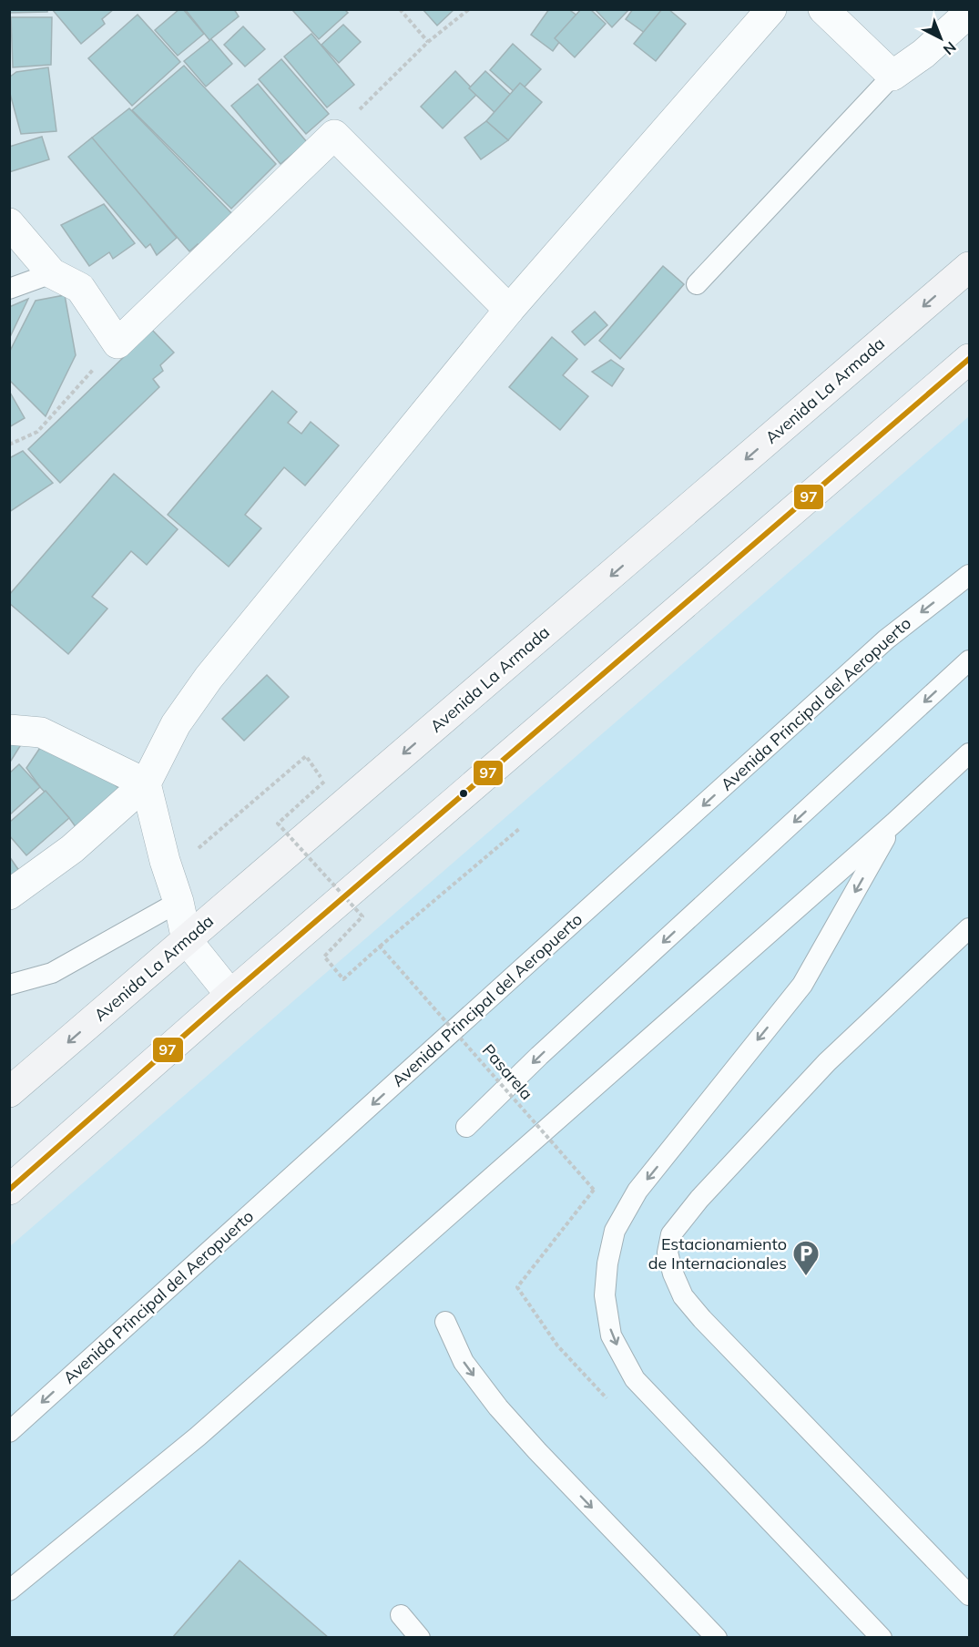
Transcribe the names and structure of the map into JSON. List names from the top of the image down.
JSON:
{
  "streets": {
    "main road": ["Avenida La Armada"],
    "lane": ["Avenida Principal del Aeropuerto"],
    "path": ["Pasarela"]
  },
  "places": {
    "parking": ["Estacionamiento de Internacionales"]
  },
  "lines": ["transit line 97"],
  "north": "bottom right"
}
